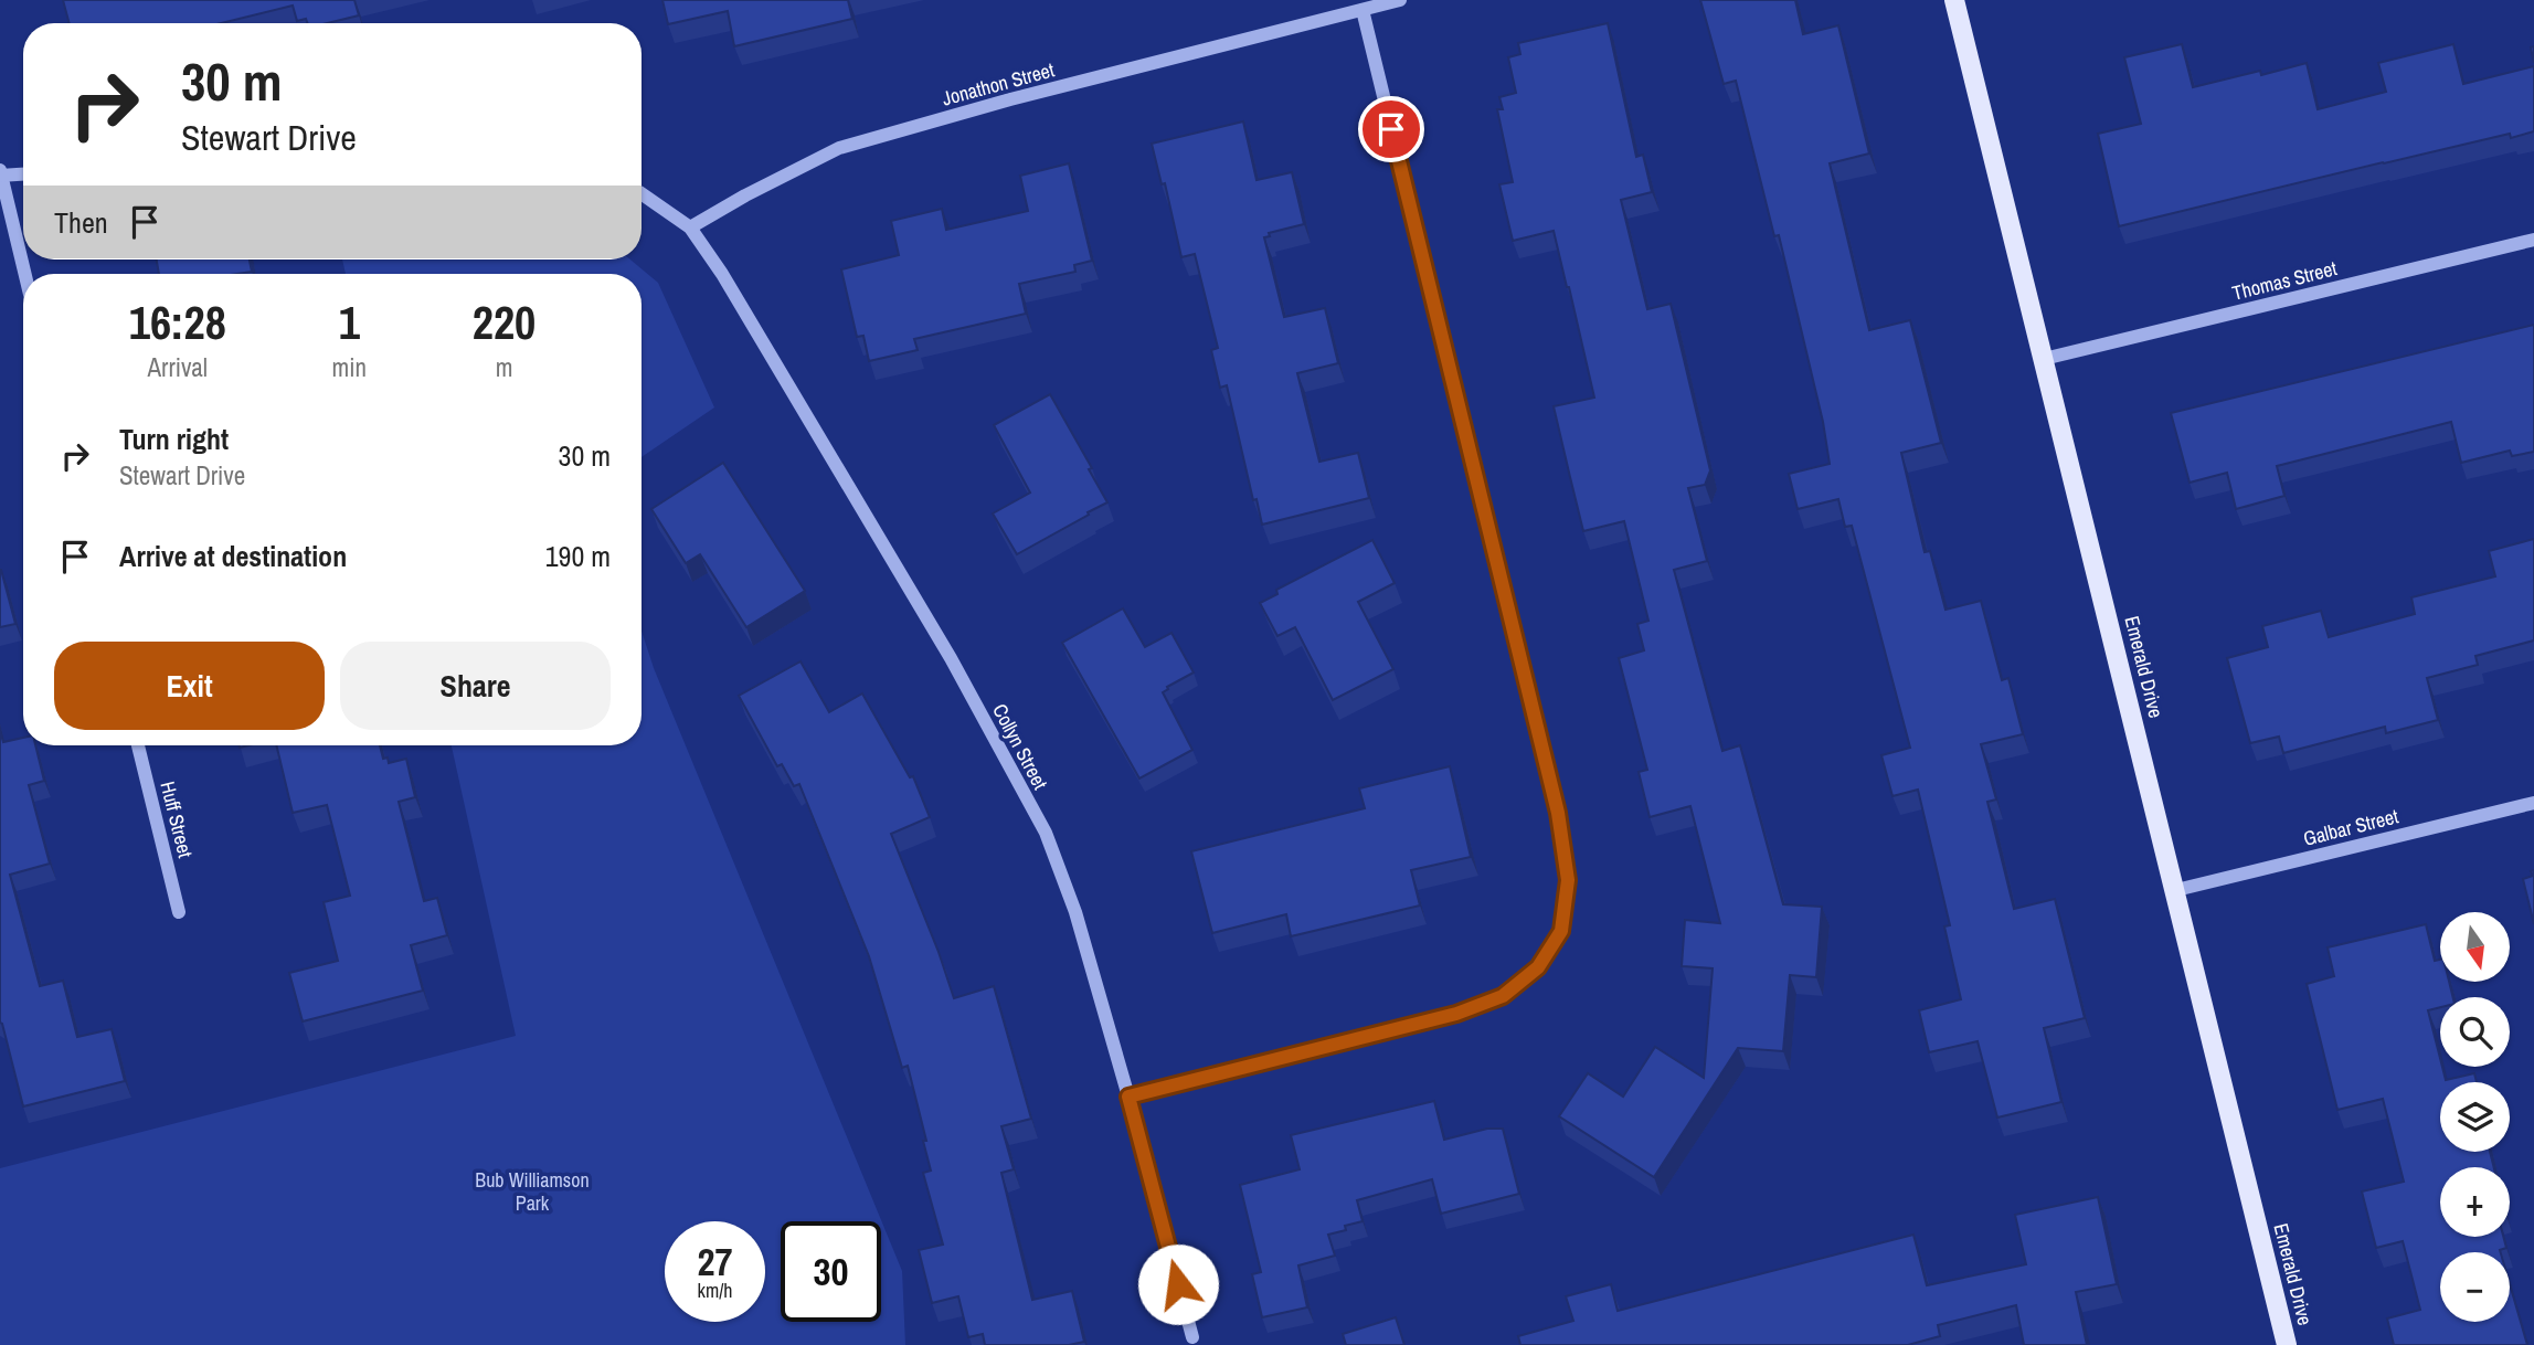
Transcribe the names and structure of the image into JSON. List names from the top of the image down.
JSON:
{
  "streets": {
    "main road": ["Emerald Drive"],
    "street": [
      "Jonathon Street",
      "Thomas Street",
      "Collyn Street",
      "Huff Street",
      "Galbar Street"
    ]
  },
  "crossings": [
    ["Jonathon Street", "Collyn Street"],
    ["Thomas Street", "Emerald Drive"],
    ["Emerald Drive", "Galbar Street"]
  ],
  "parks": ["Bub Williamson Park"],
  "north": "bottom",
  "page": {
    "turn": ["30 m", "Stewart Drive"],
    "then": "Then",
    "eta": [
      "16:28",
      "Arrival",
      "1",
      "min",
      "220",
      "m"
    ],
    "list": [
      {
        "name": "Turn right",
        "note": "Stewart Drive",
        "value": "30 m"
      },
      {
        "name": "Arrive at destination",
        "value": "190 m"
      }
    ],
    "buttons": ["Exit", "Share"],
    "map_buttons": ["+", "−"],
    "speed": "27 km/h",
    "limit": "30"
  }
}
